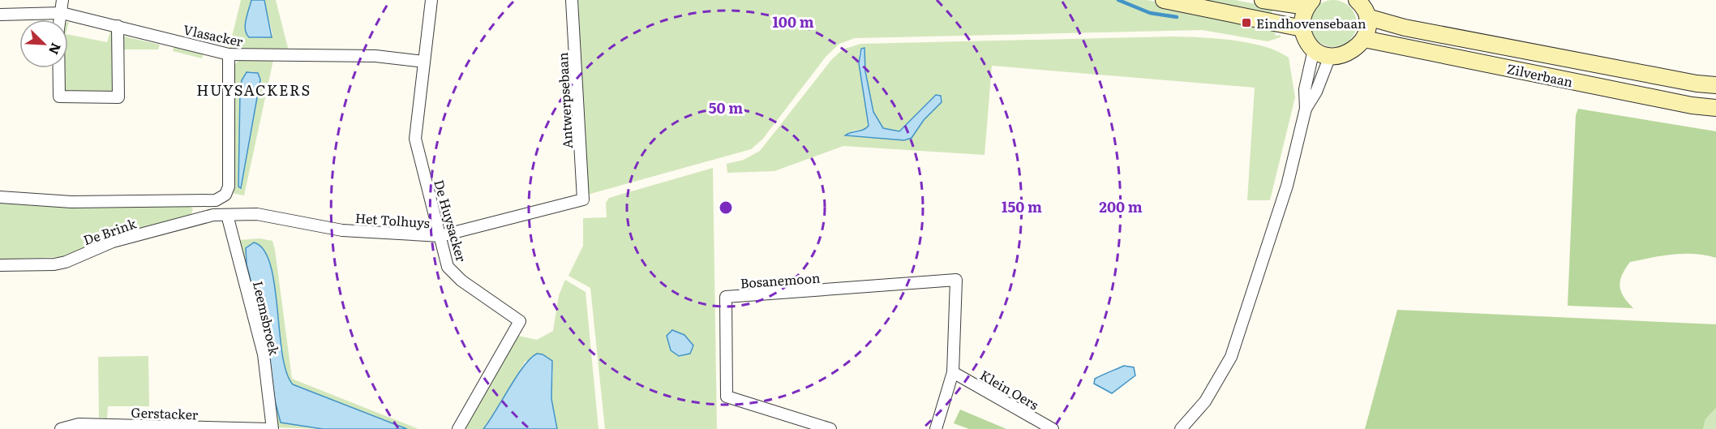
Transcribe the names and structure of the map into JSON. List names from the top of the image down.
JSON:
{
  "streets": {
    "main road": ["Zilverbaan"],
    "street": [
      "Vlasacker",
      "Antwerpsebaan",
      "Het Tolhuys",
      "De Huysacker",
      "De Brink",
      "Bosanemoon",
      "Leemsbroek",
      "Klein Oers",
      "Gerstacker"
    ]
  },
  "crossings": [
    ["Vlasacker", "De Huysacker"],
    ["Vlasacker", "De Brink"],
    ["Antwerpsebaan", "Het Tolhuys"],
    ["Het Tolhuys", "De Huysacker"],
    ["Het Tolhuys", "De Brink"],
    ["Het Tolhuys", "Leemsbroek"],
    ["De Brink", "Leemsbroek"],
    ["Bosanemoon", "Klein Oers"],
    ["Leemsbroek", "Gerstacker"]
  ],
  "districts": ["HUYSACKERS"],
  "places": {
    "transit": ["Eindhovensebaan"]
  },
  "north": "bottom right",
  "rings": [
    "100 m",
    "50 m",
    "150 m",
    "200 m"
  ]
}
